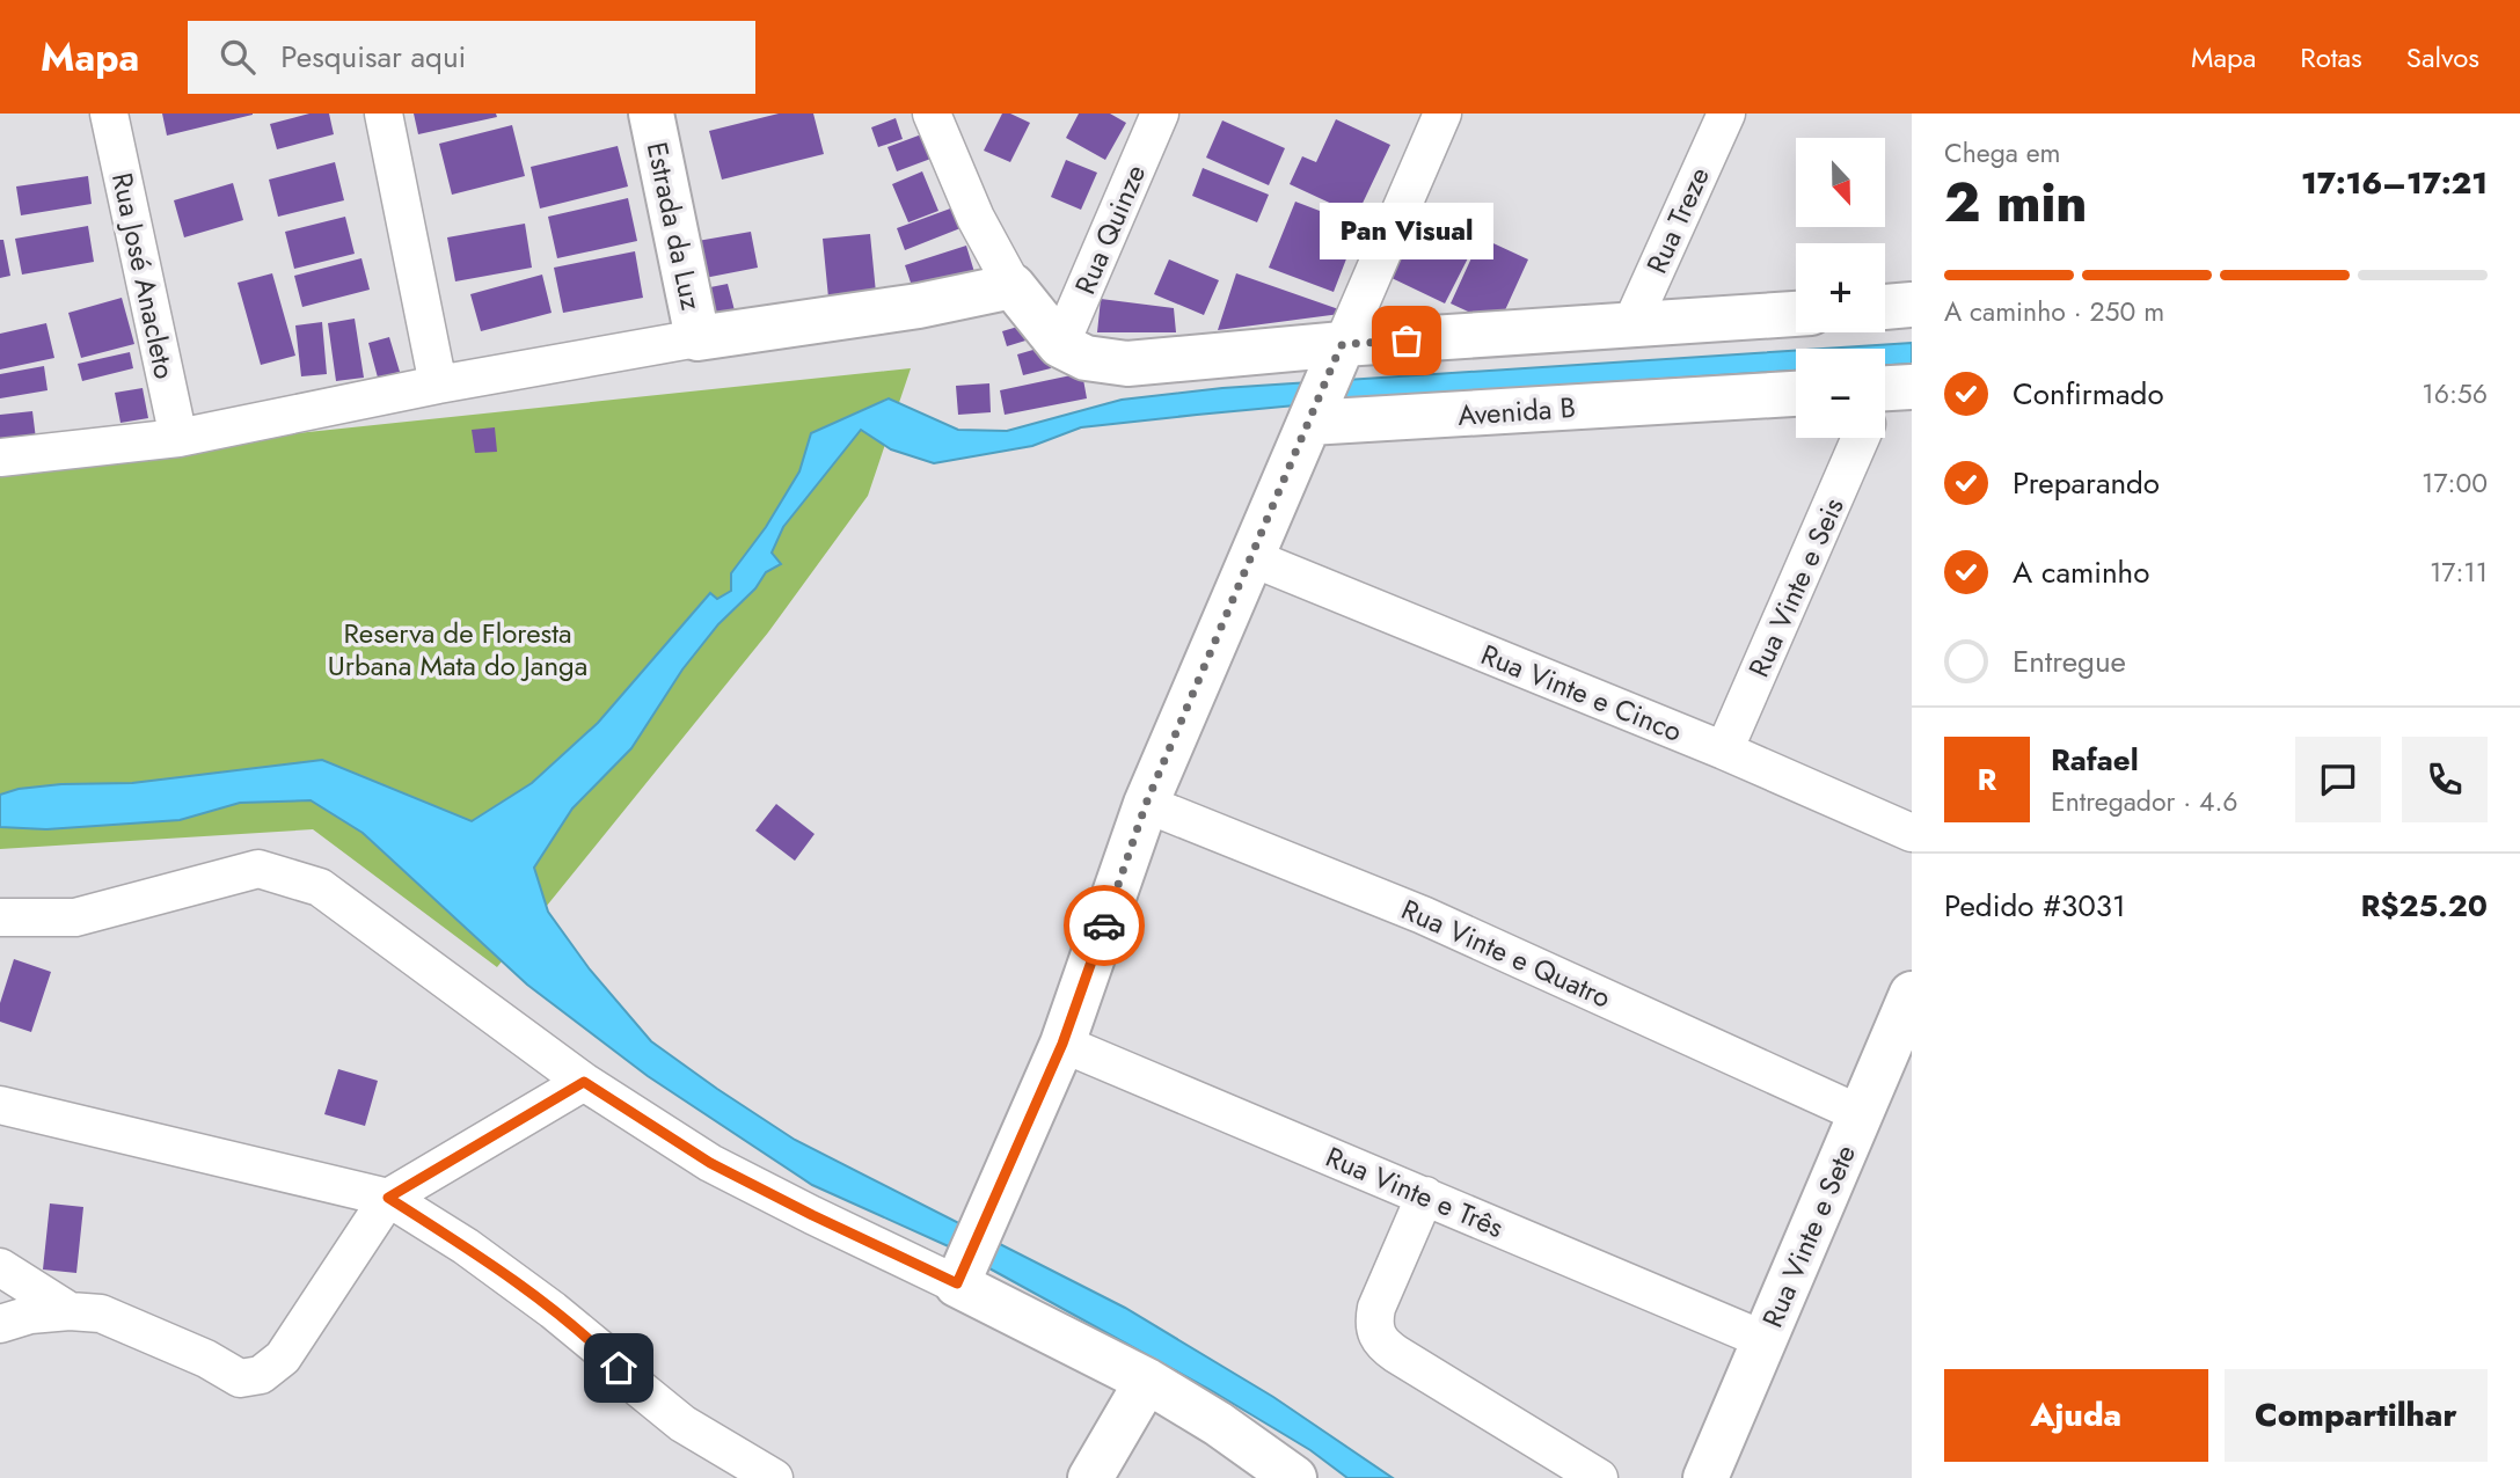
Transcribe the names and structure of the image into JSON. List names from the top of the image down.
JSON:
{
  "streets": {
    "main road": ["Estrada da Luz", "Avenida B", "Rua Vinte e Sete"],
    "street": [
      "Rua Treze",
      "Rua Quinze",
      "Rua José Anacleto",
      "Rua Vinte e Seis",
      "Rua Vinte e Cinco",
      "Rua Vinte e Quatro",
      "Rua Vinte e Três"
    ]
  },
  "crossings": [
    ["Rua Vinte e Seis", "Rua Vinte e Cinco"],
    ["Rua Vinte e Quatro", "Rua Vinte e Sete"],
    ["Rua Vinte e Três", "Rua Vinte e Sete"]
  ],
  "parks": ["Reserva de Floresta Urbana Mata do Janga"],
  "places": ["Pan Visual"],
  "north": "bottom",
  "page": {
    "header": "Mapa",
    "search": "Pesquisar aqui",
    "nav": ["Mapa", "Rotas", "Salvos"],
    "heading": ["2 min", "Chega em", "17:16–17:21"],
    "panel": [
      "Rafael",
      "Entregador · 4.6",
      "Pedido #3031",
      "R$25.20"
    ],
    "map_buttons": ["+", "−"],
    "bubble": "Pan Visual",
    "bar": "A caminho · 250 m",
    "list": [
      ["Confirmado", "16:56"],
      ["Preparando", "17:00"],
      ["A caminho", "17:11"],
      "Entregue"
    ],
    "round": "R",
    "buttons": ["Ajuda", "Compartilhar"]
  }
}
